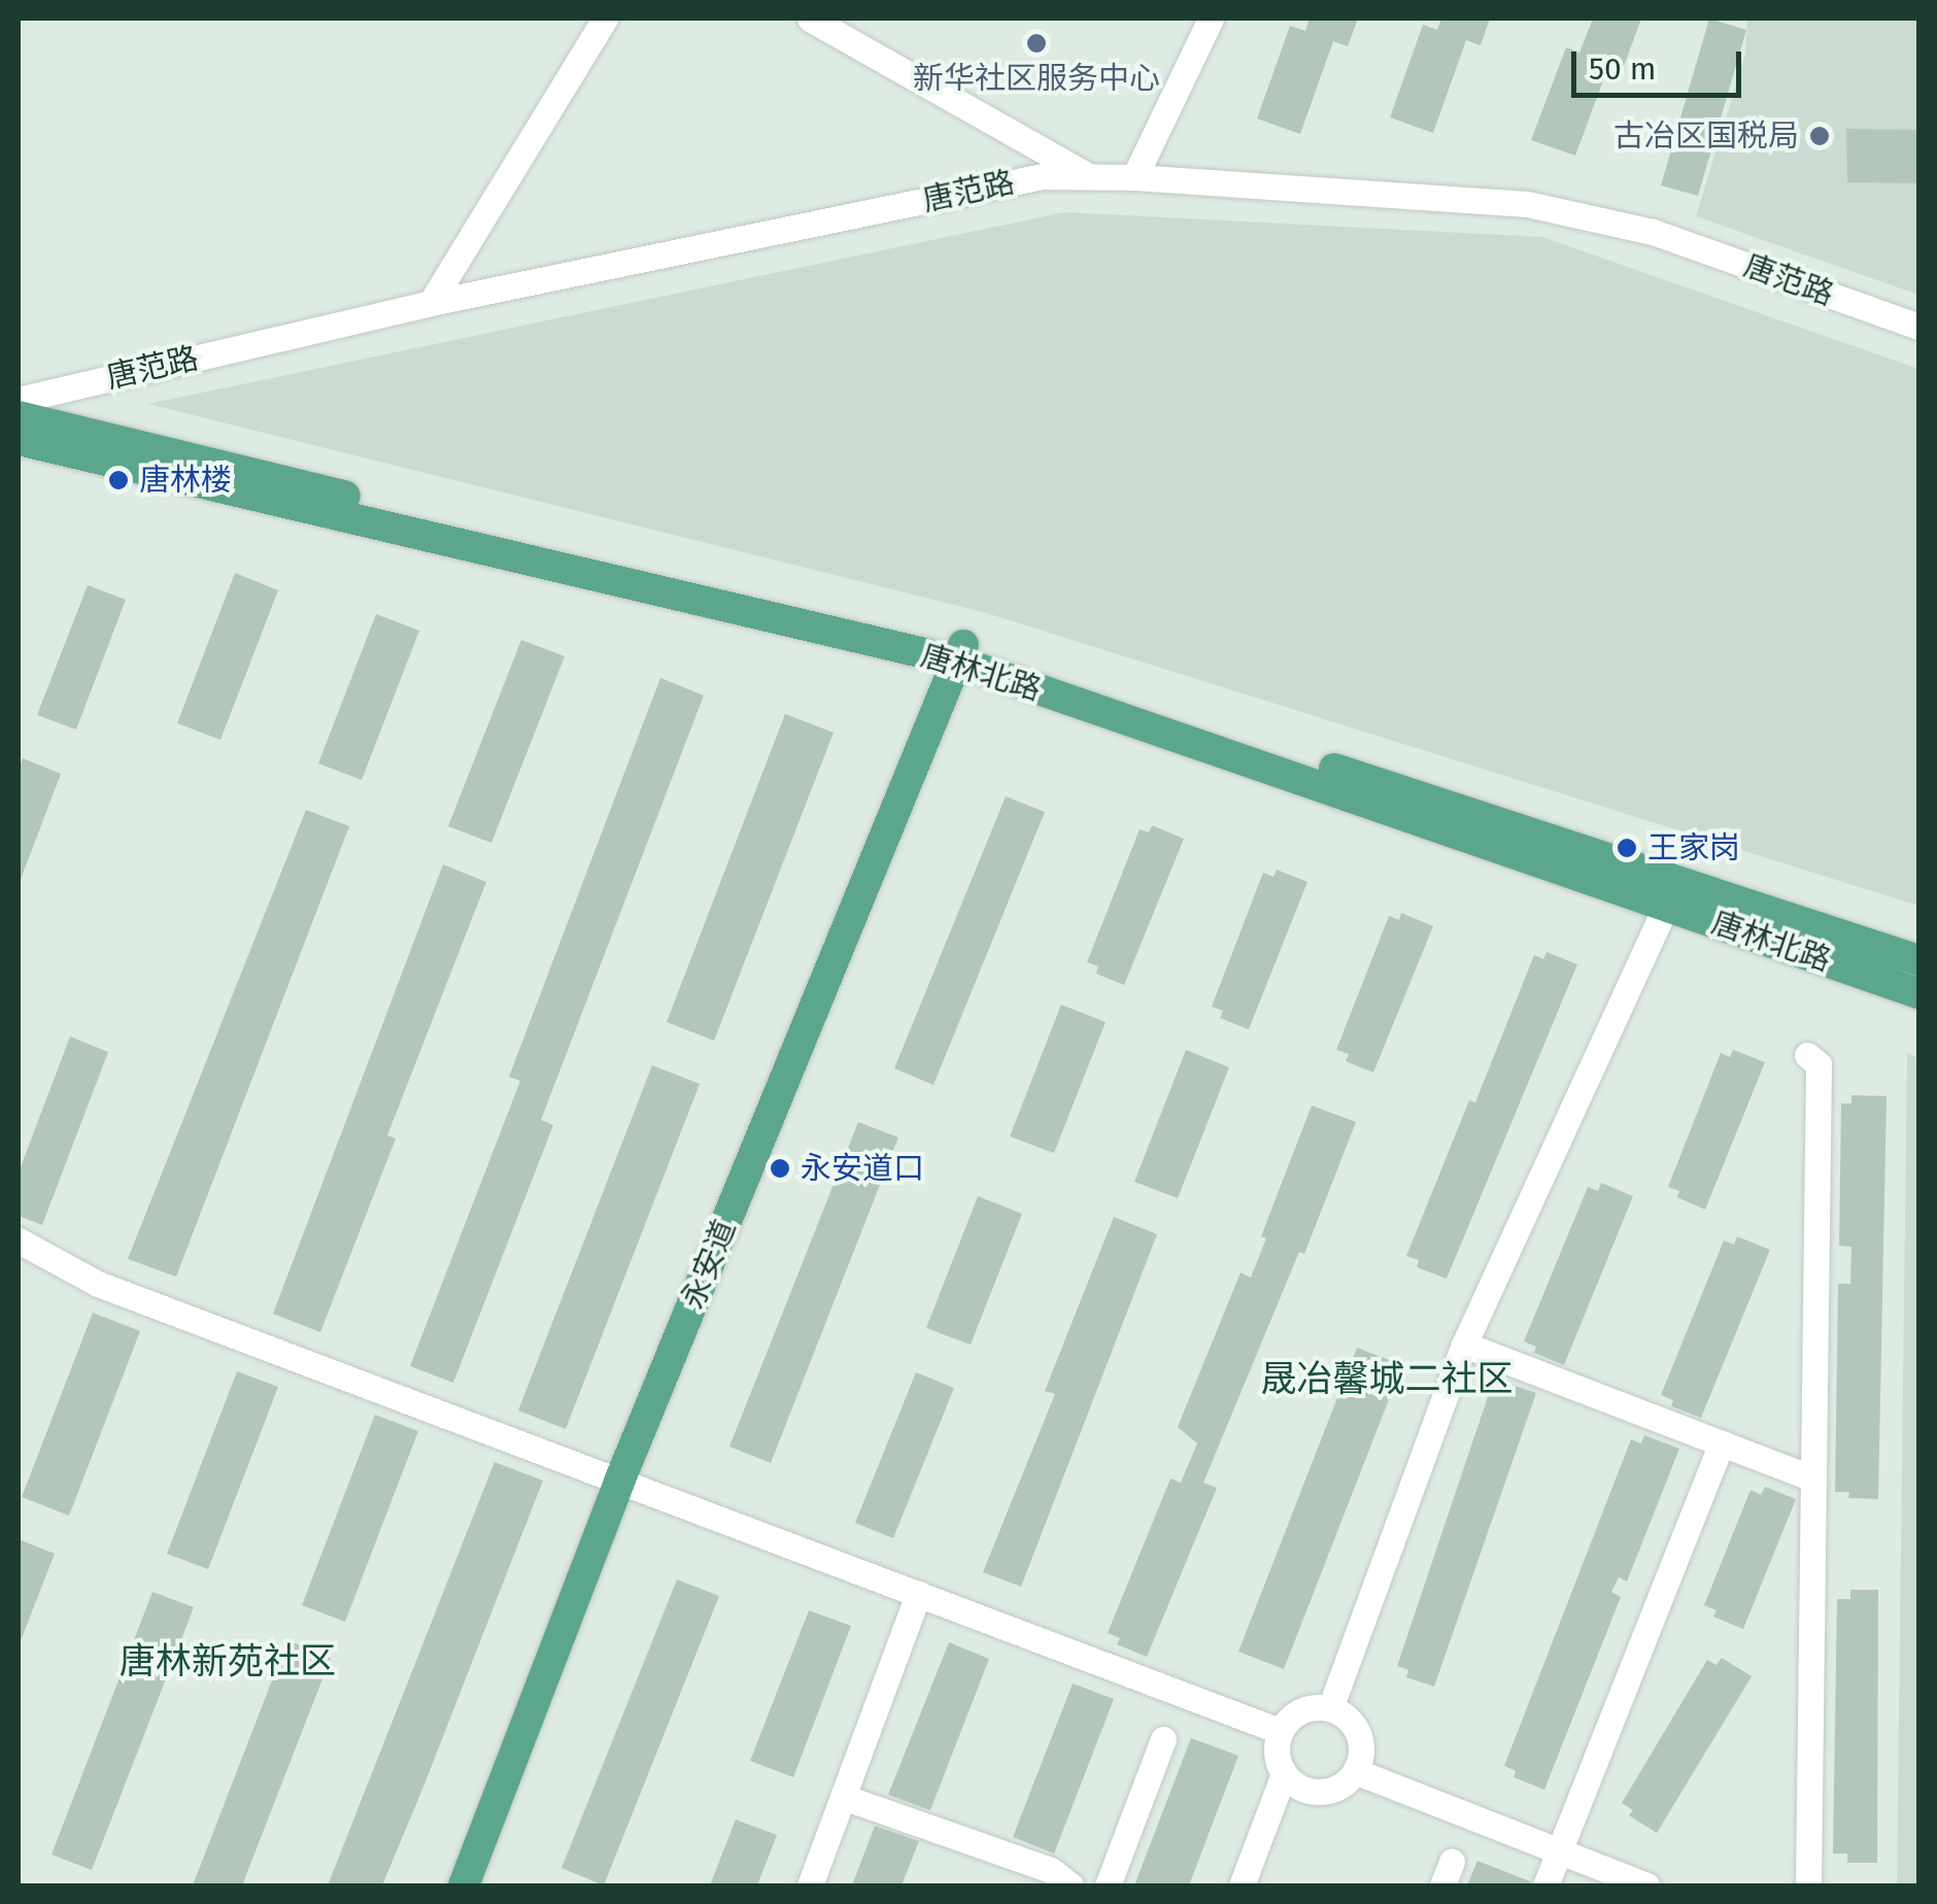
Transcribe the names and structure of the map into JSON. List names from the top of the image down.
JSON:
{
  "streets": {
    "main road": ["唐林北路", "永安道"],
    "street": ["唐范路"]
  },
  "crossings": [
    ["唐林北路", "永安道"]
  ],
  "districts": ["晟冶馨城二社区", "唐林新苑社区"],
  "places": [
    "新华社区服务中心",
    "古冶区国税局",
    "唐林楼",
    "王家岗",
    "永安道口"
  ],
  "scale_bar": "50 m"
}
